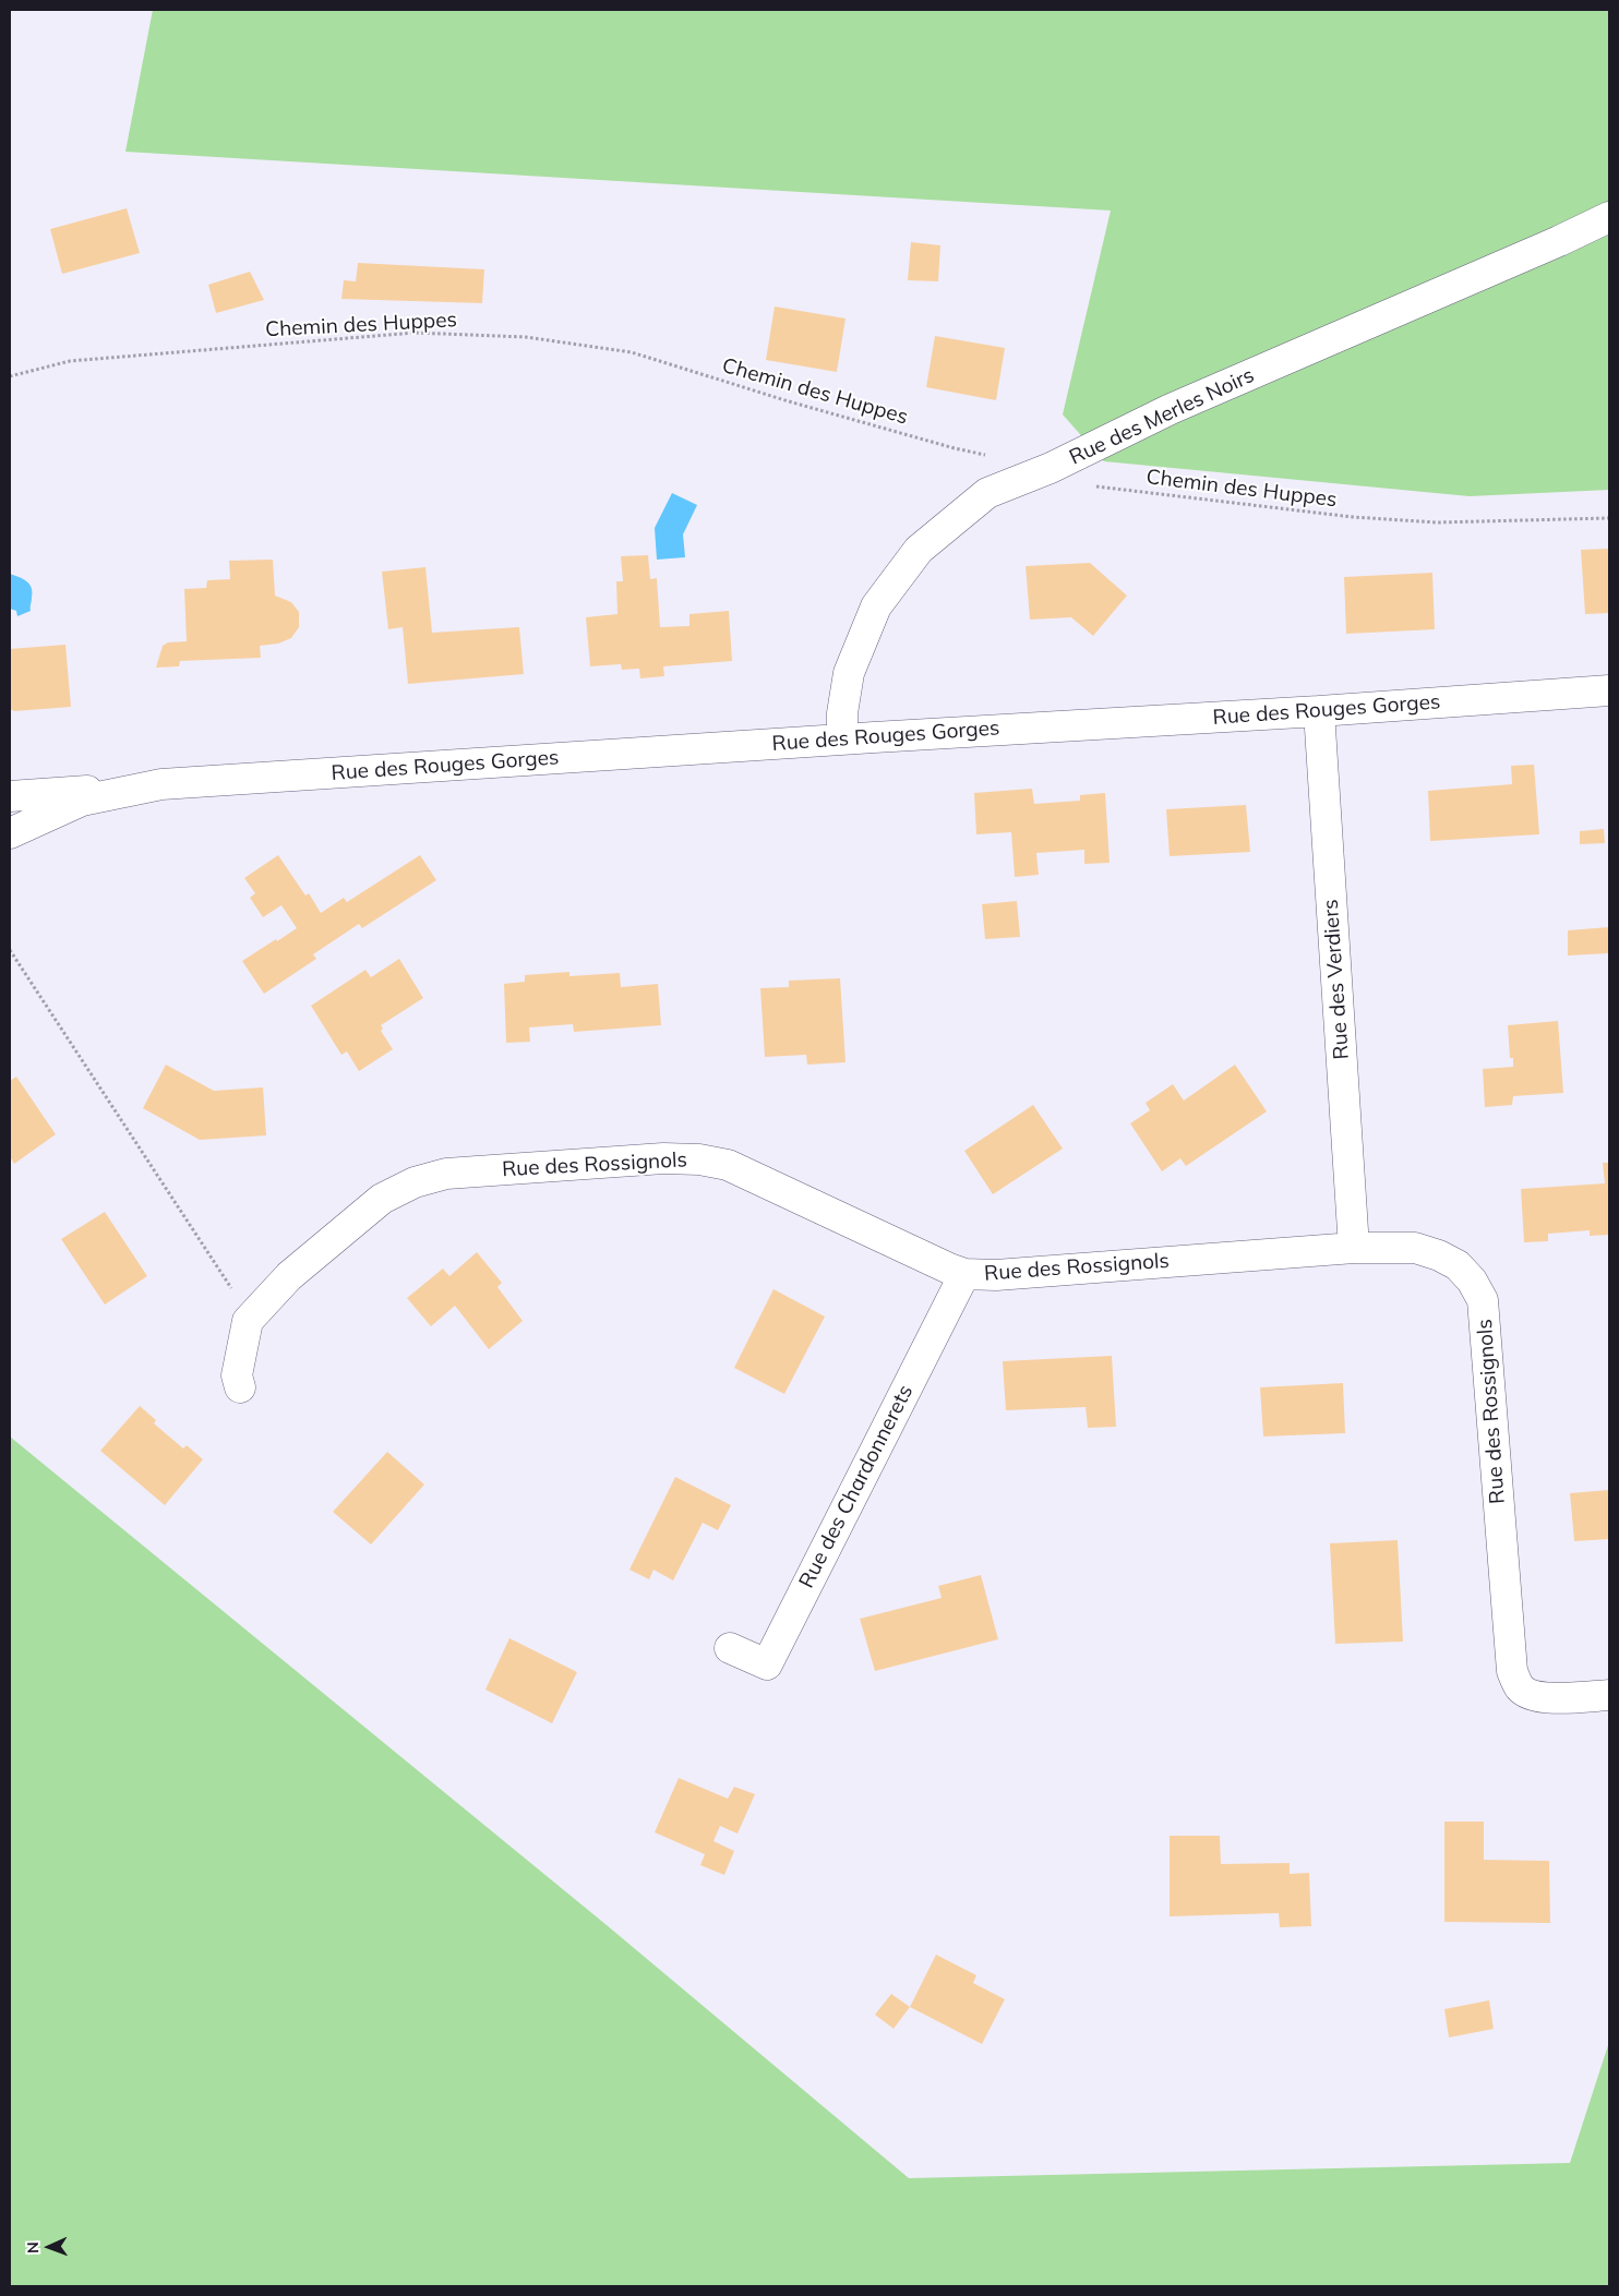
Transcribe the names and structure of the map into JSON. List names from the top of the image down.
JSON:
{
  "streets": {
    "street": [
      "Rue des Merles Noirs",
      "Rue des Rouges Gorges",
      "Rue des Verdiers",
      "Rue des Rossignols",
      "Rue des Chardonnerets"
    ],
    "path": ["Chemin des Huppes"]
  },
  "crossings": [
    ["Chemin des Huppes", "Rue des Merles Noirs"],
    ["Rue des Merles Noirs", "Rue des Rouges Gorges"],
    ["Rue des Rouges Gorges", "Rue des Verdiers"],
    ["Rue des Verdiers", "Rue des Rossignols"],
    ["Rue des Rossignols", "Rue des Chardonnerets"]
  ],
  "north": "left"
}
